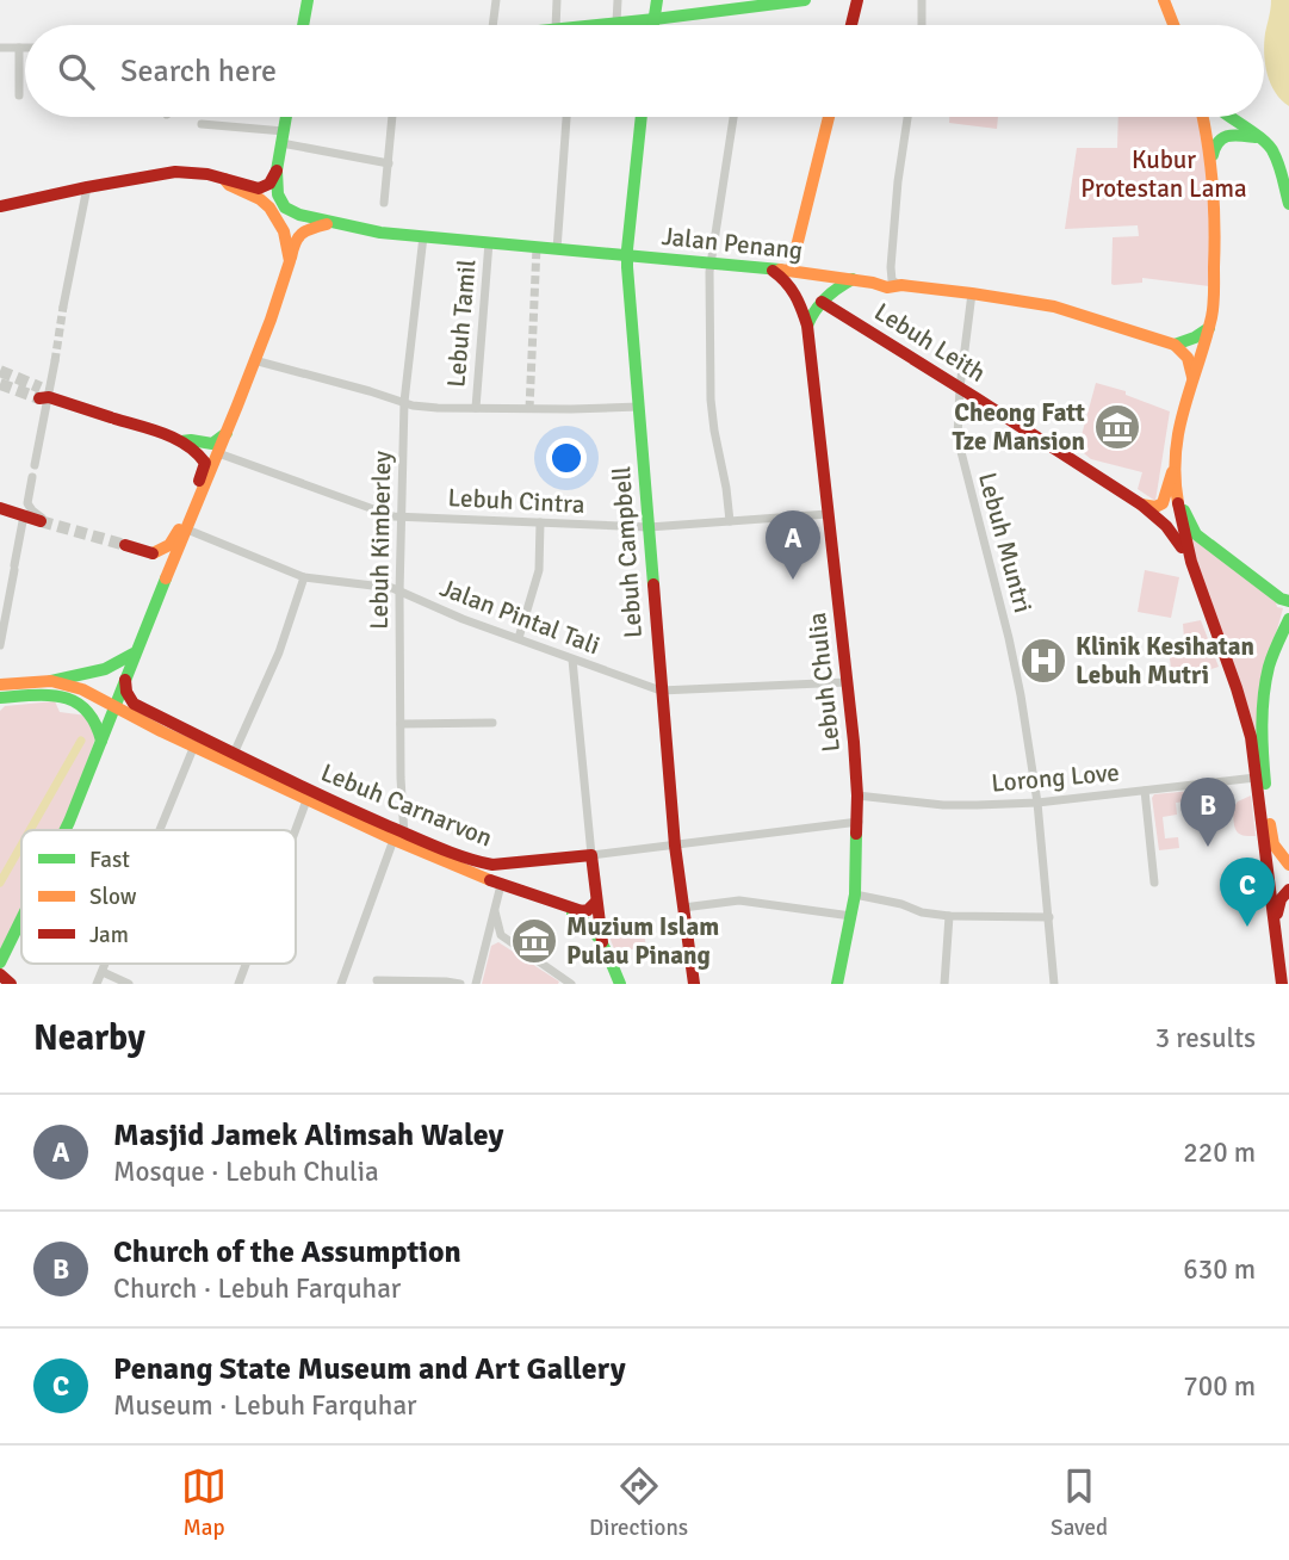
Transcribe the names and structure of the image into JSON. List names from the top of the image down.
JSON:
{
  "streets": {
    "main road": [
      "Jalan Penang",
      "Lebuh Leith",
      "Lebuh Campbell",
      "Lebuh Chulia",
      "Lebuh Carnarvon"
    ],
    "street": [
      "Lebuh Tamil",
      "Lebuh Cintra",
      "Lebuh Kimberley",
      "Lebuh Muntri",
      "Jalan Pintal Tali",
      "Lorong Love"
    ]
  },
  "crossings": [
    ["Jalan Penang", "Lebuh Tamil"],
    ["Jalan Penang", "Lebuh Kimberley"],
    ["Jalan Penang", "Lebuh Muntri"],
    ["Jalan Penang", "Lebuh Campbell"],
    ["Jalan Penang", "Lebuh Chulia"],
    ["Lebuh Leith", "Lebuh Muntri"],
    ["Lebuh Cintra", "Lebuh Kimberley"],
    ["Lebuh Cintra", "Lebuh Campbell"],
    ["Lebuh Cintra", "Lebuh Chulia"],
    ["Lebuh Kimberley", "Jalan Pintal Tali"],
    ["Lebuh Kimberley", "Lebuh Carnarvon"],
    ["Lebuh Muntri", "Lorong Love"],
    ["Lebuh Campbell", "Jalan Pintal Tali"],
    ["Lebuh Campbell", "Lebuh Carnarvon"],
    ["Jalan Pintal Tali", "Lebuh Chulia"],
    ["Lebuh Chulia", "Lorong Love"],
    ["Lebuh Chulia", "Lebuh Carnarvon"]
  ],
  "parks": ["Kubur Protestan Lama"],
  "places": {
    "museum": ["Cheong Fatt Tze Mansion", "Muzium Islam Pulau Pinang"],
    "hospital": ["Klinik Kesihatan Lebuh Mutri"]
  },
  "legend": ["Fast", "Slow", "Jam"],
  "page": {
    "search": "Search here",
    "pins": ["A", "B", "C"],
    "heading": ["Nearby", "3 results"],
    "list": [
      {
        "mark": "A",
        "name": "Masjid Jamek Alimsah Waley",
        "note": "Mosque · Lebuh Chulia",
        "value": "220 m"
      },
      {
        "mark": "B",
        "name": "Church of the Assumption",
        "note": "Church · Lebuh Farquhar",
        "value": "630 m"
      },
      {
        "mark": "C",
        "name": "Penang State Museum and Art Gallery",
        "note": "Museum · Lebuh Farquhar",
        "value": "700 m"
      }
    ],
    "nav": ["Map", "Directions", "Saved"]
  }
}
